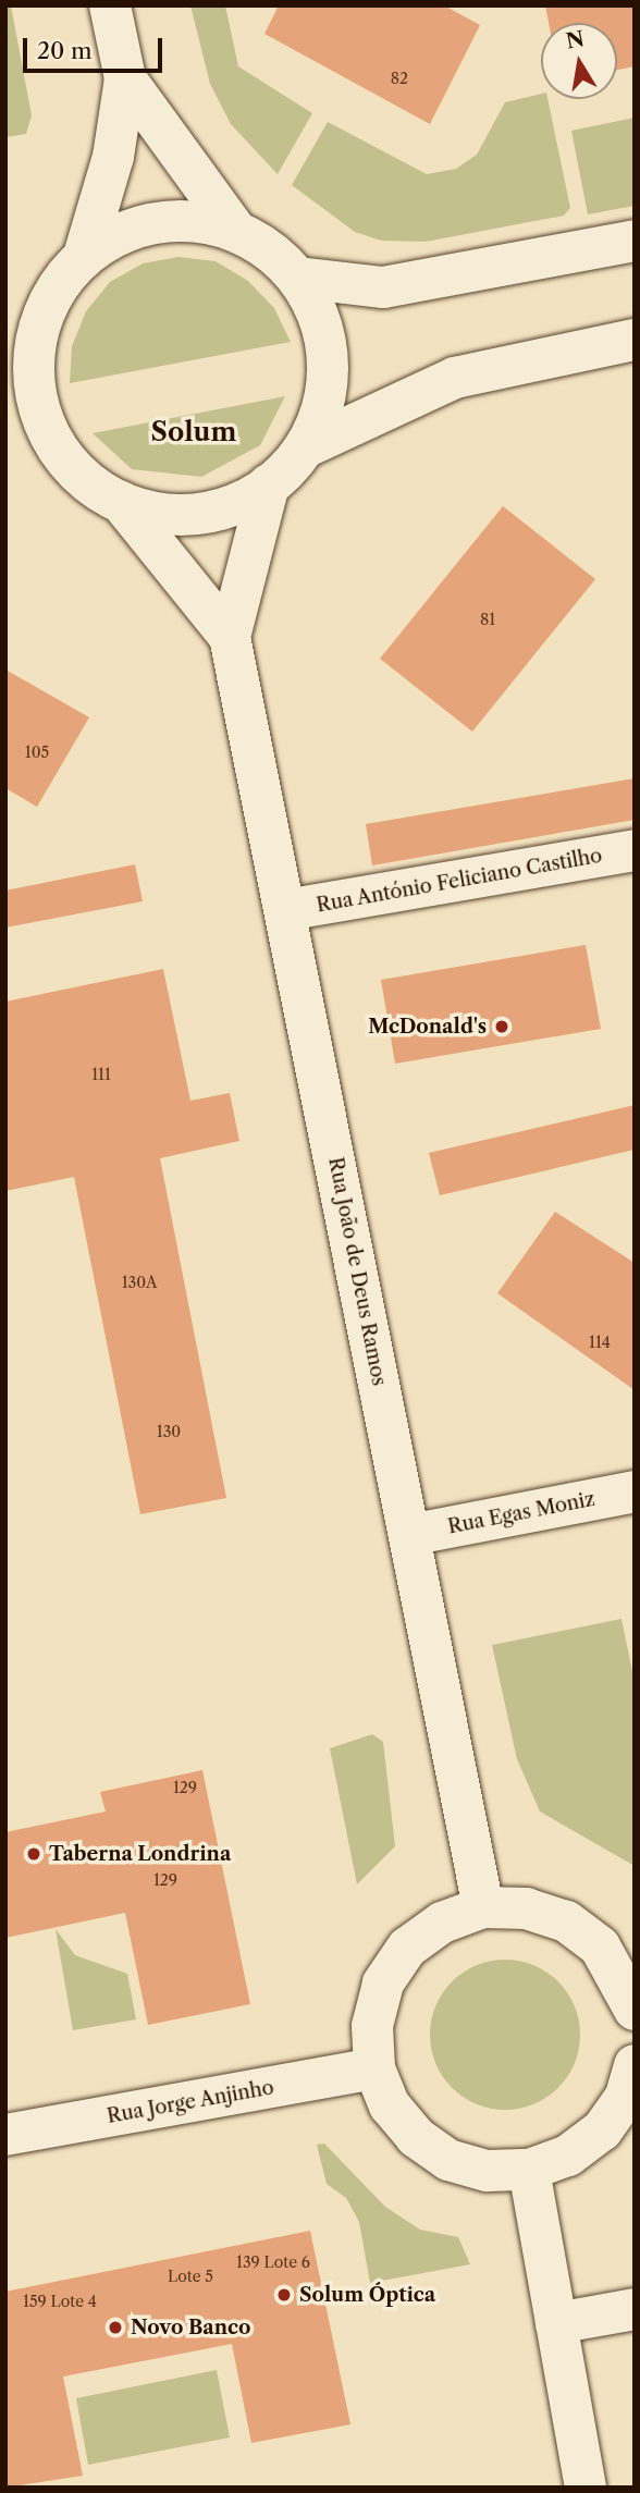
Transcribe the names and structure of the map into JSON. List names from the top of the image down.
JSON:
{
  "streets": {
    "main road": [
      "Rua António Feliciano Castilho",
      "Rua João de Deus Ramos",
      "Rua Egas Moniz",
      "Rua Jorge Anjinho"
    ]
  },
  "crossings": [
    ["Rua António Feliciano Castilho", "Rua João de Deus Ramos"],
    ["Rua João de Deus Ramos", "Rua Egas Moniz"]
  ],
  "districts": ["Solum"],
  "places": [
    "McDonald's",
    "Taberna Londrina",
    "Solum Óptica",
    "Novo Banco"
  ],
  "house_numbers": [
    "82",
    "81",
    "105",
    "111",
    "130A",
    "114",
    "130",
    "129",
    "129",
    "139 Lote 6",
    "Lote 5",
    "159 Lote 4"
  ],
  "scale_bar": "20 m",
  "north": "top"
}
